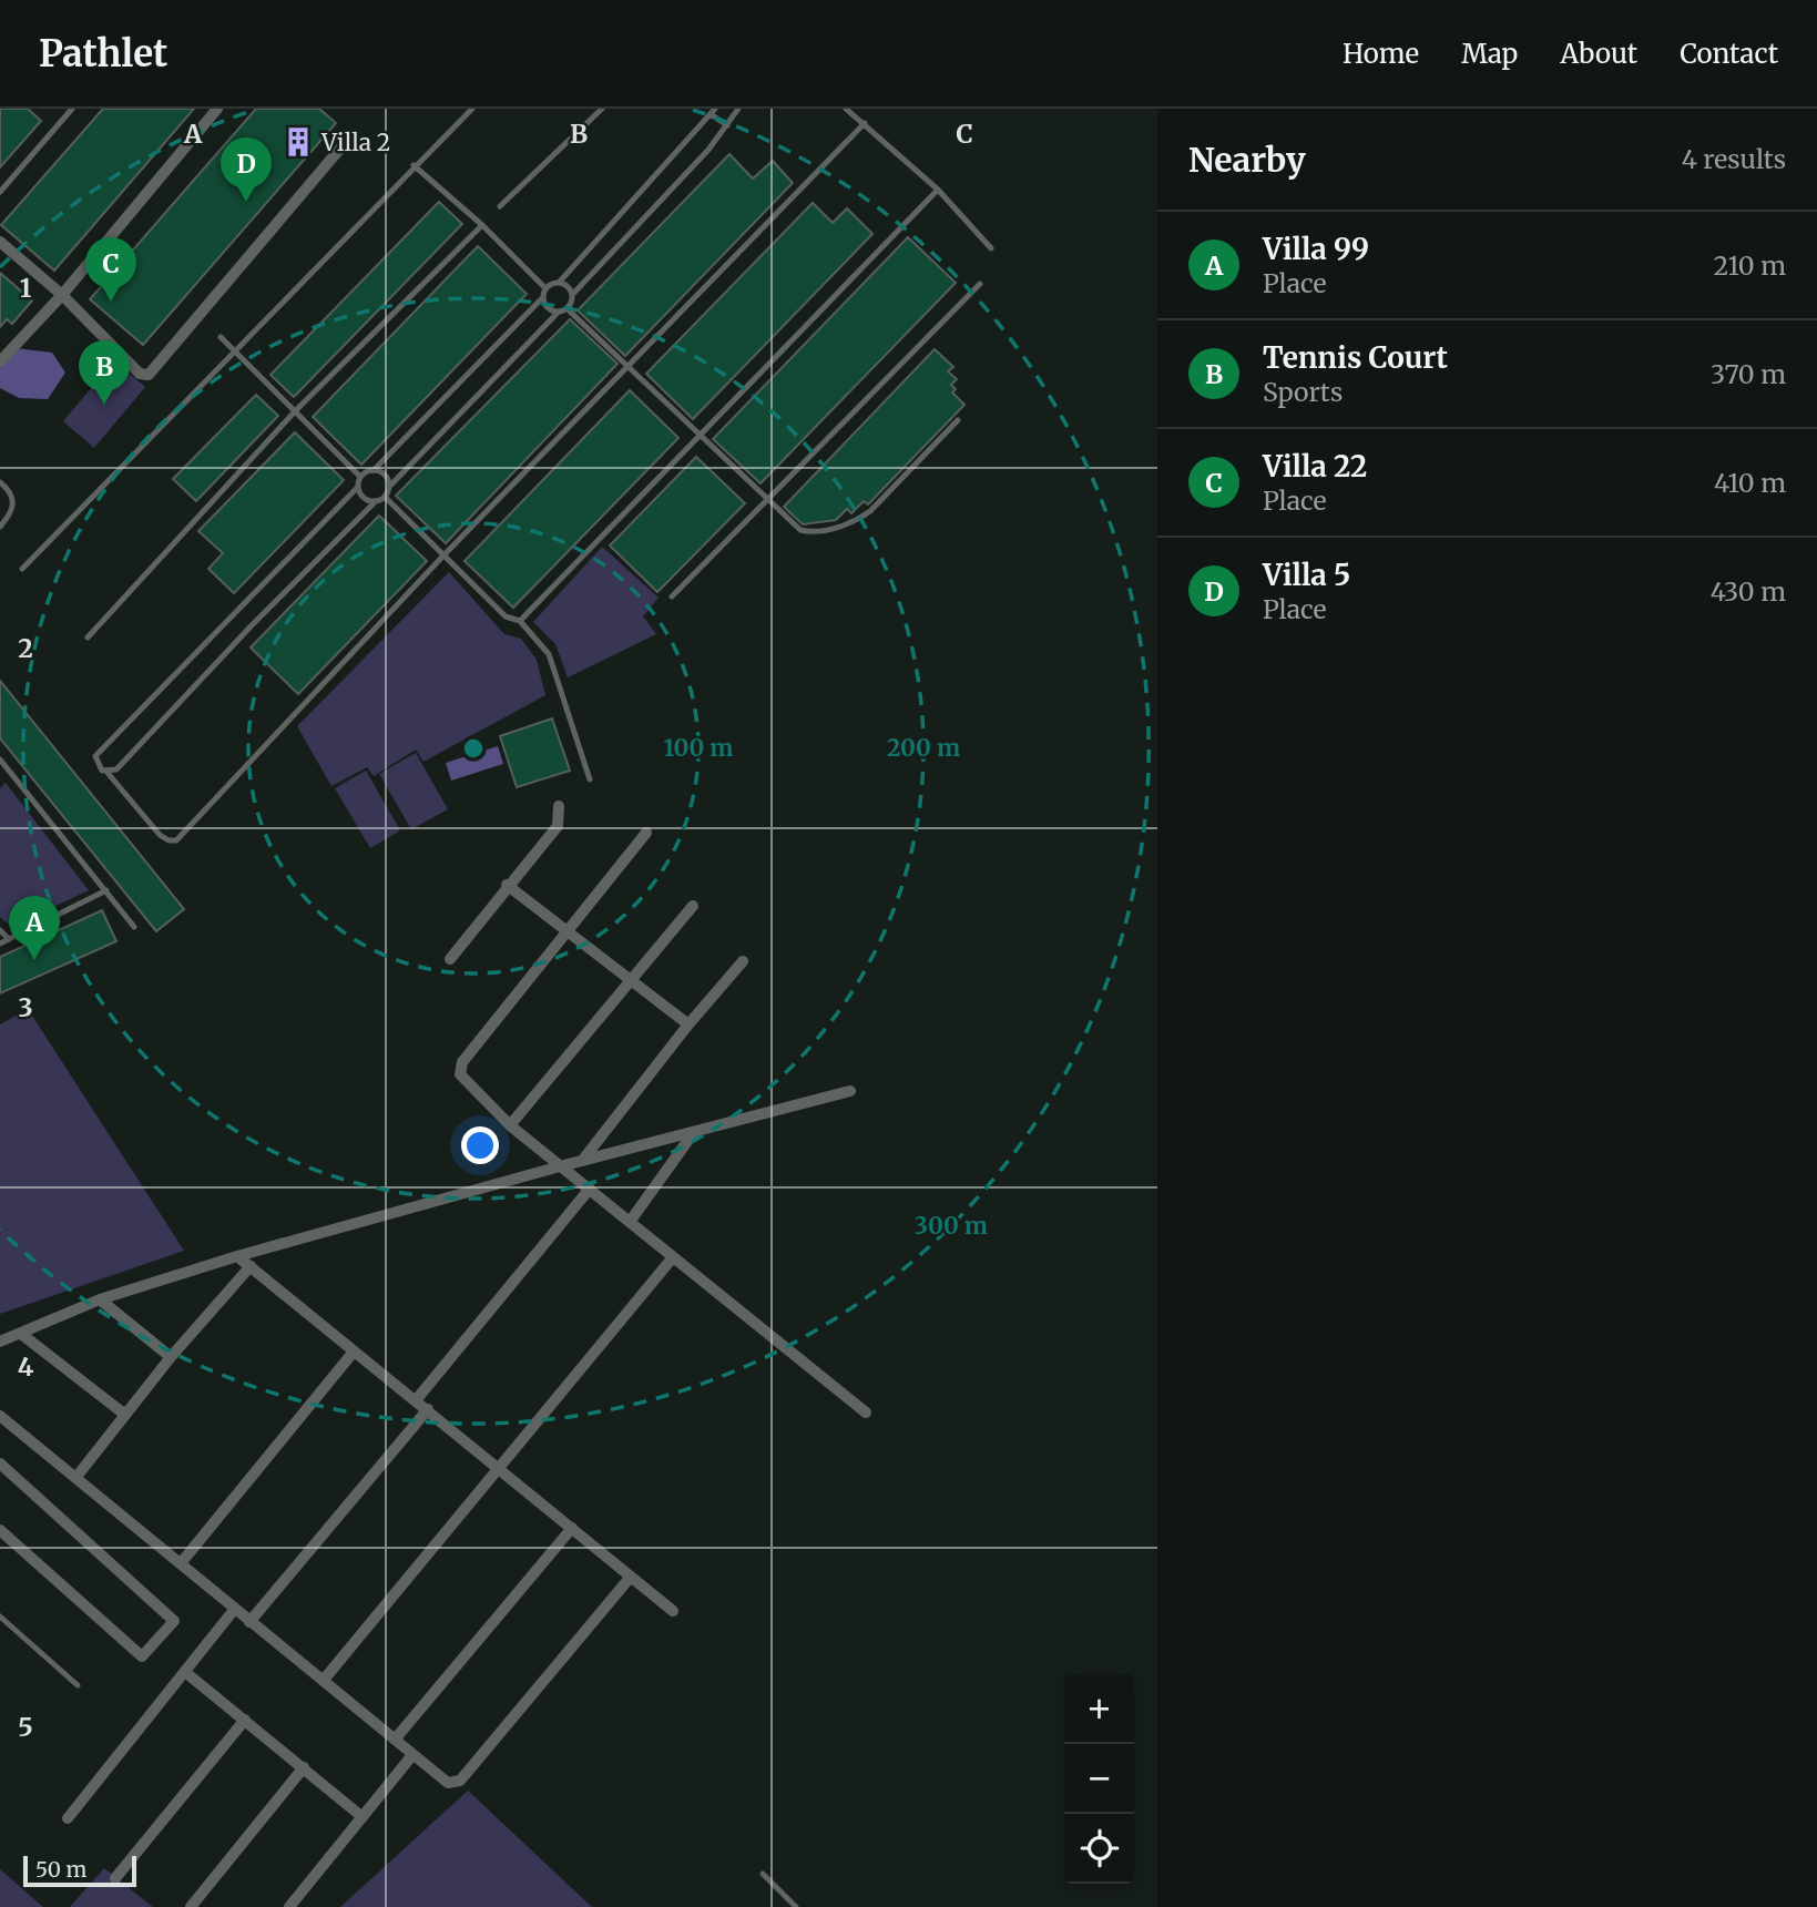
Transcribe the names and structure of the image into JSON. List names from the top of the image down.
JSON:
{
  "places": {
    "building": ["Villa 2"]
  },
  "scale_bar": "50 m",
  "page": {
    "header": "Pathlet",
    "nav": [
      "Home",
      "Map",
      "About",
      "Contact"
    ],
    "heading": ["Nearby", "4 results"],
    "pins": [
      "D",
      "C",
      "B",
      "A"
    ],
    "list": [
      {
        "mark": "A",
        "name": "Villa 99",
        "note": "Place",
        "value": "210 m"
      },
      {
        "mark": "B",
        "name": "Tennis Court",
        "note": "Sports",
        "value": "370 m"
      },
      {
        "mark": "C",
        "name": "Villa 22",
        "note": "Place",
        "value": "410 m"
      },
      {
        "mark": "D",
        "name": "Villa 5",
        "note": "Place",
        "value": "430 m"
      }
    ],
    "map_buttons": ["+", "−"],
    "scale": "50 m"
  },
  "grid": {
    "columns": ["A", "B", "C"],
    "rows": [
      "1",
      "2",
      "3",
      "4",
      "5"
    ]
  },
  "rings": ["100 m", "200 m", "300 m"]
}
